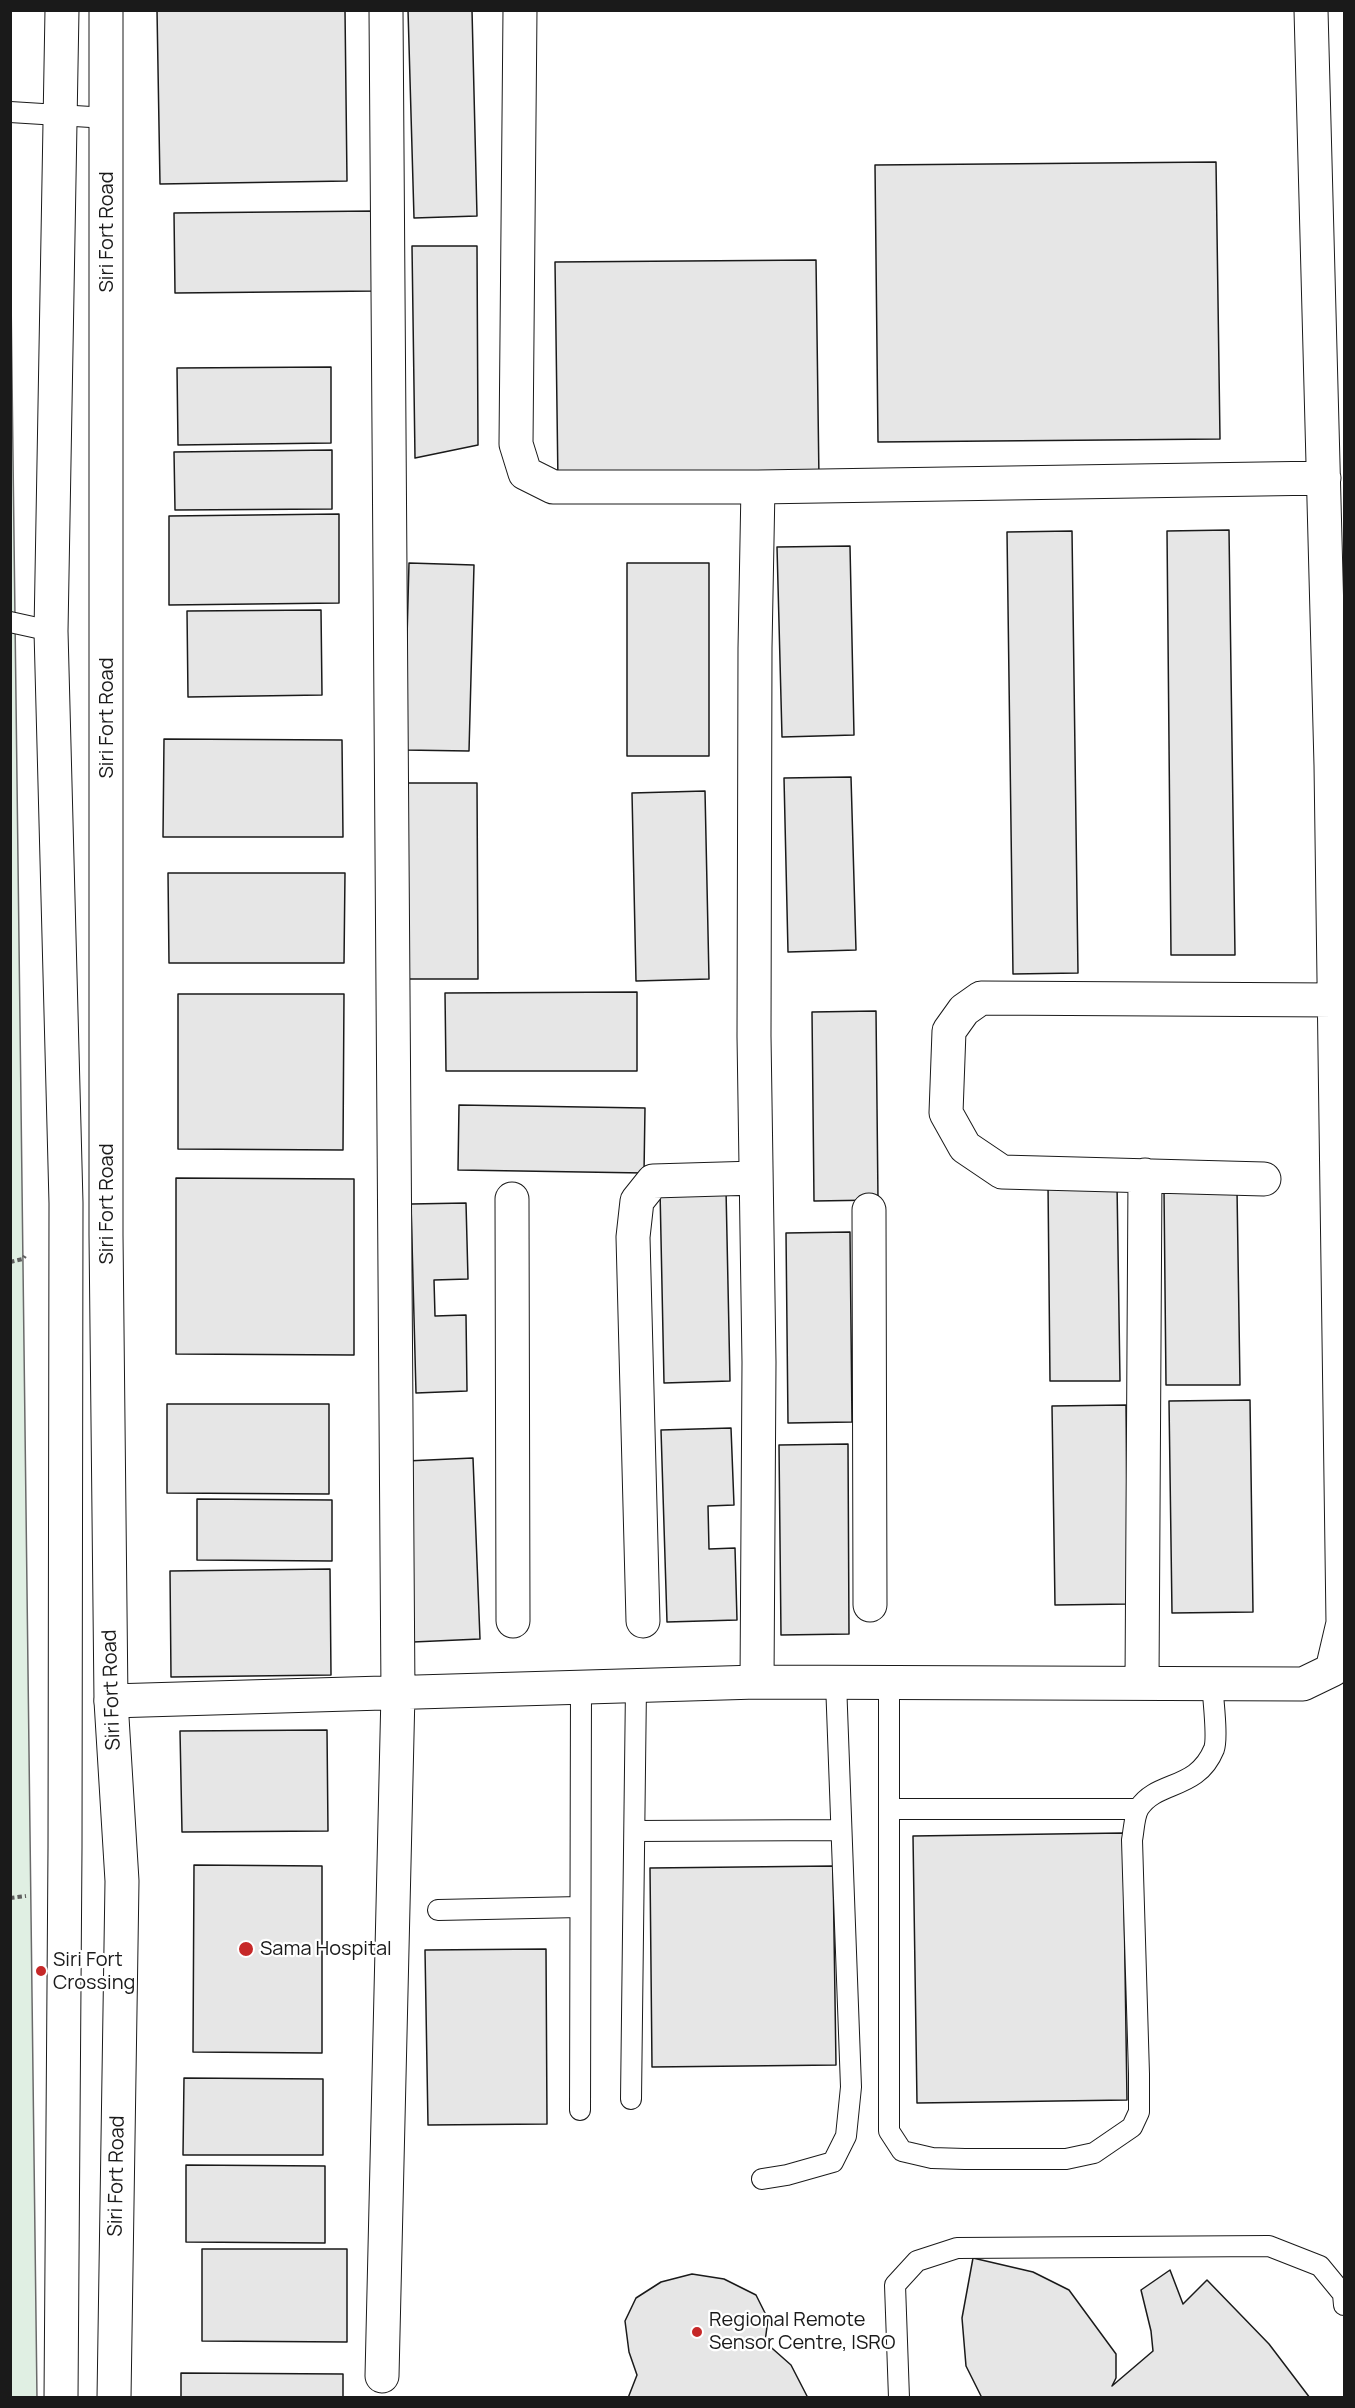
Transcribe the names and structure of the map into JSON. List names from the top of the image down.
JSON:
{
  "streets": {
    "street": ["Siri Fort Road"]
  },
  "places": ["Sama Hospital", "Siri Fort Crossing", "Regional Remote Sensor Centre, ISRO"]
}
